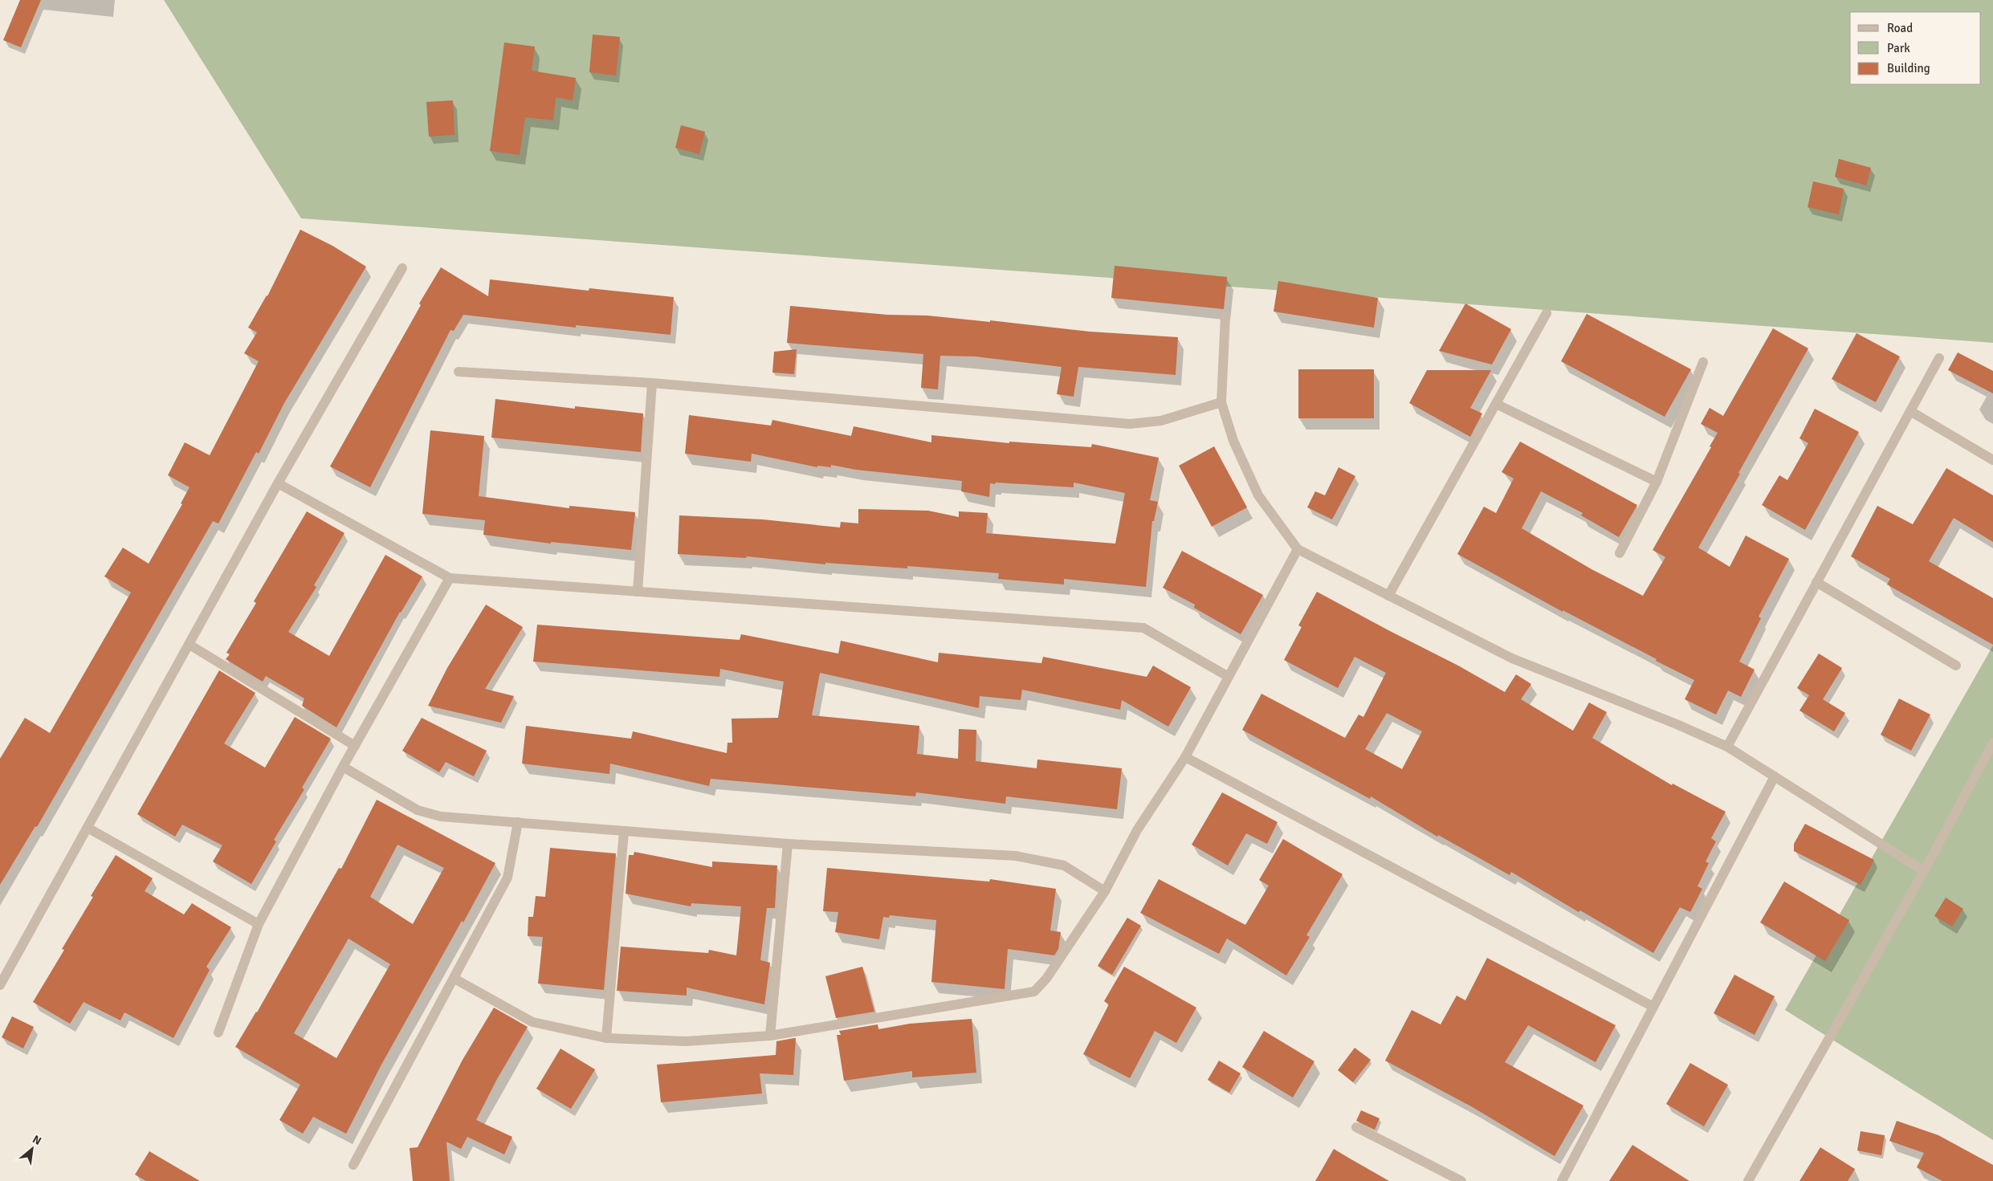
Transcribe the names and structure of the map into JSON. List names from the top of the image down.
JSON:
{
  "legend": ["Road", "Park", "Building"],
  "north": "top right"
}
